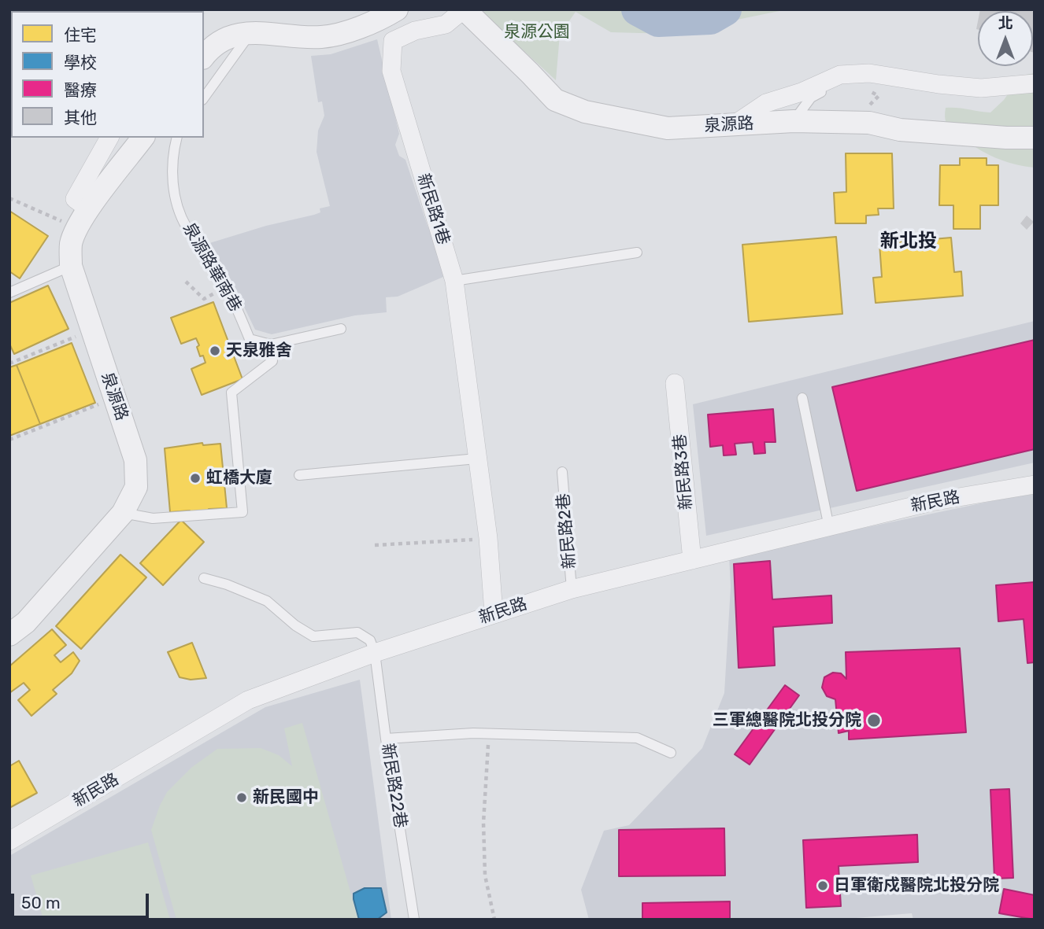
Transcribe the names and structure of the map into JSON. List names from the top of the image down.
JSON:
{
  "streets": {
    "street": [
      "泉源路",
      "新民路1巷",
      "新民路3巷",
      "新民路"
    ],
    "lane": ["泉源路華南巷", "新民路2巷", "新民路22巷"]
  },
  "crossings": [
    ["泉源路", "新民路1巷"],
    ["新民路1巷", "新民路"],
    ["新民路3巷", "新民路"],
    ["新民路", "新民路2巷"],
    ["新民路", "新民路22巷"]
  ],
  "districts": ["新北投"],
  "parks": ["泉源公園"],
  "places": [
    "天泉雅舍",
    "虹橋大廈",
    "三軍總醫院北投分院",
    "新民國中",
    "日軍衛戍醫院北投分院"
  ],
  "legend": [
    "住宅",
    "學校",
    "醫療",
    "其他"
  ],
  "scale_bar": "50 m",
  "north": "top"
}
